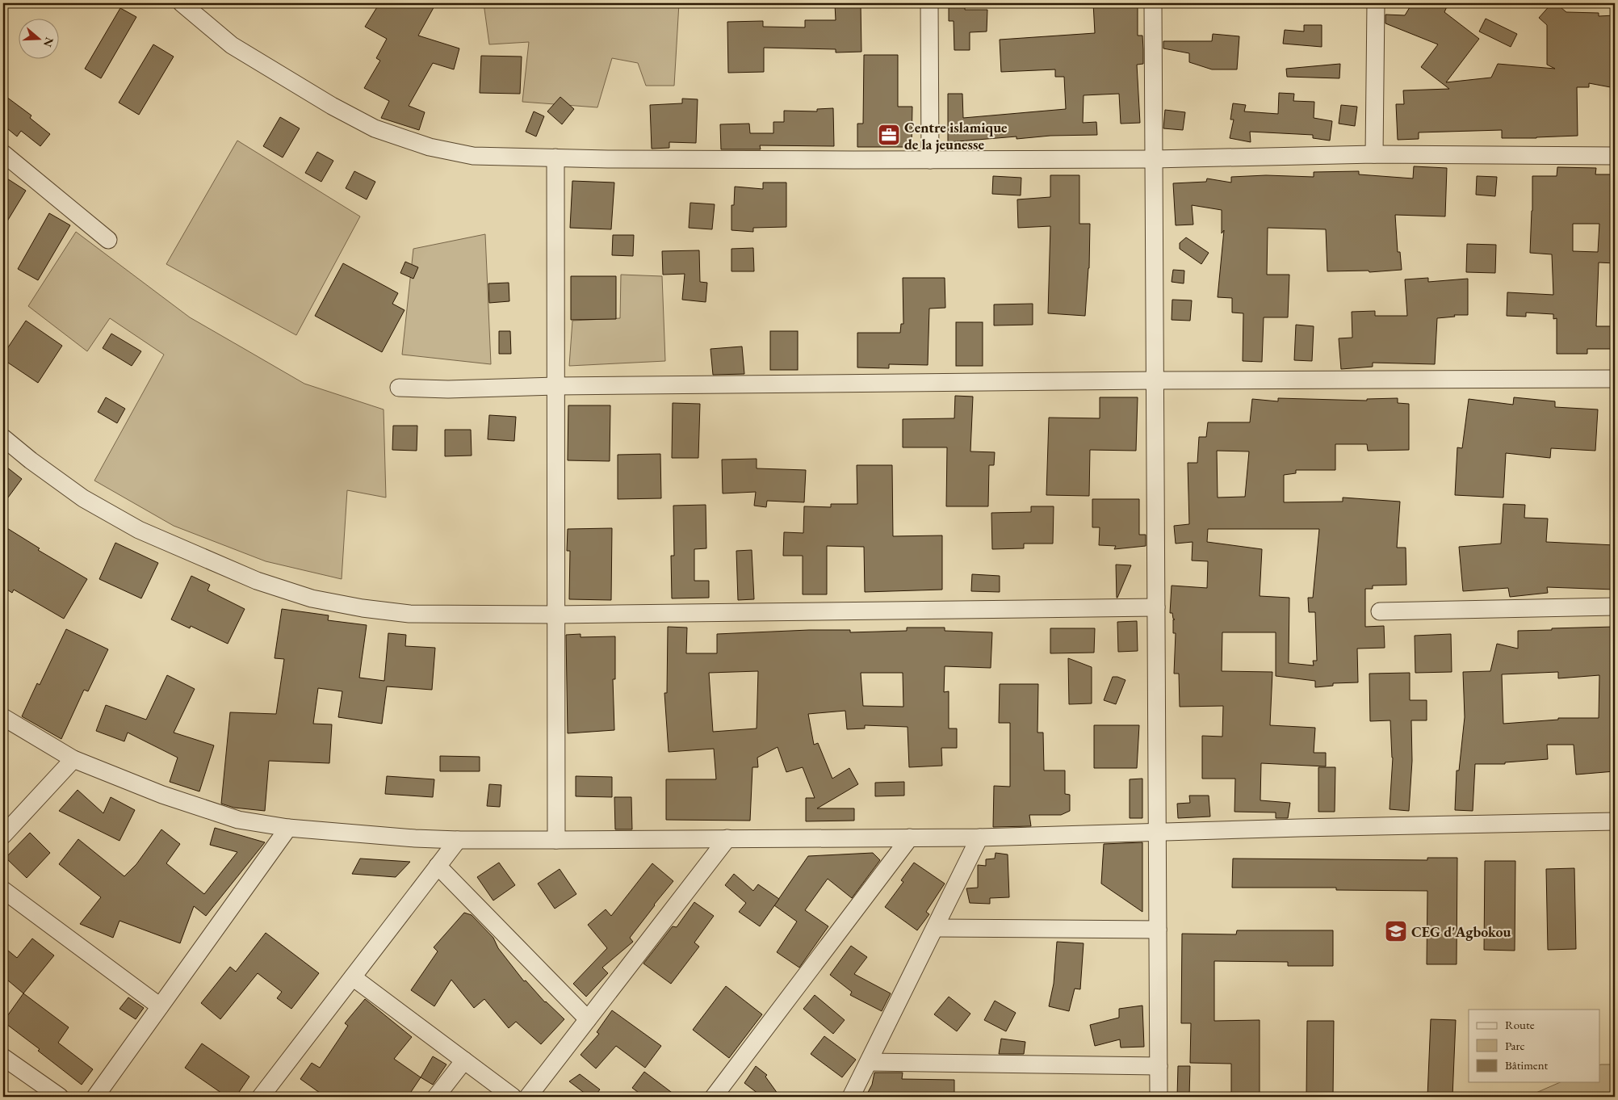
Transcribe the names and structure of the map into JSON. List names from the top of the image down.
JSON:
{
  "places": {
    "office": ["Centre islamique de la jeunesse"],
    "school or university": ["CEG d'Agbokou"]
  },
  "legend": ["Route", "Parc", "Bâtiment"],
  "north": "right"
}
